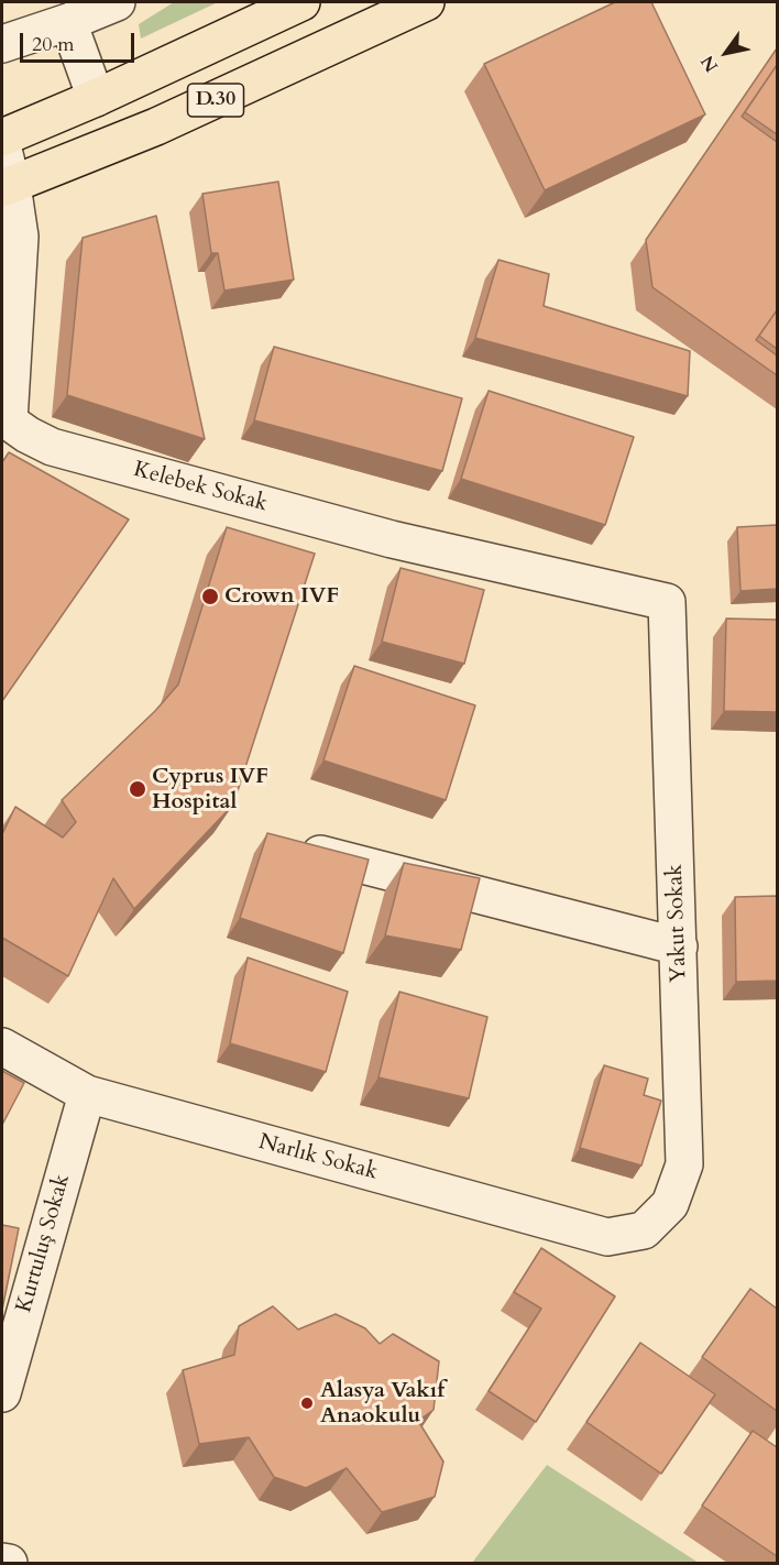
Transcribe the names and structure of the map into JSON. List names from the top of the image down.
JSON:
{
  "streets": {
    "main road": ["D.30"],
    "street": [
      "Kelebek Sokak",
      "Yakut Sokak",
      "Narlık Sokak",
      "Kurtuluş Sokak"
    ]
  },
  "crossings": [
    ["D.30", "Kelebek Sokak"],
    ["Kelebek Sokak", "Yakut Sokak"],
    ["Yakut Sokak", "Narlık Sokak"],
    ["Narlık Sokak", "Kurtuluş Sokak"]
  ],
  "places": ["Crown IVF", "Cyprus IVF Hospital", "Alasya Vakıf Anaokulu"],
  "scale_bar": "20 m",
  "north": "bottom left"
}
